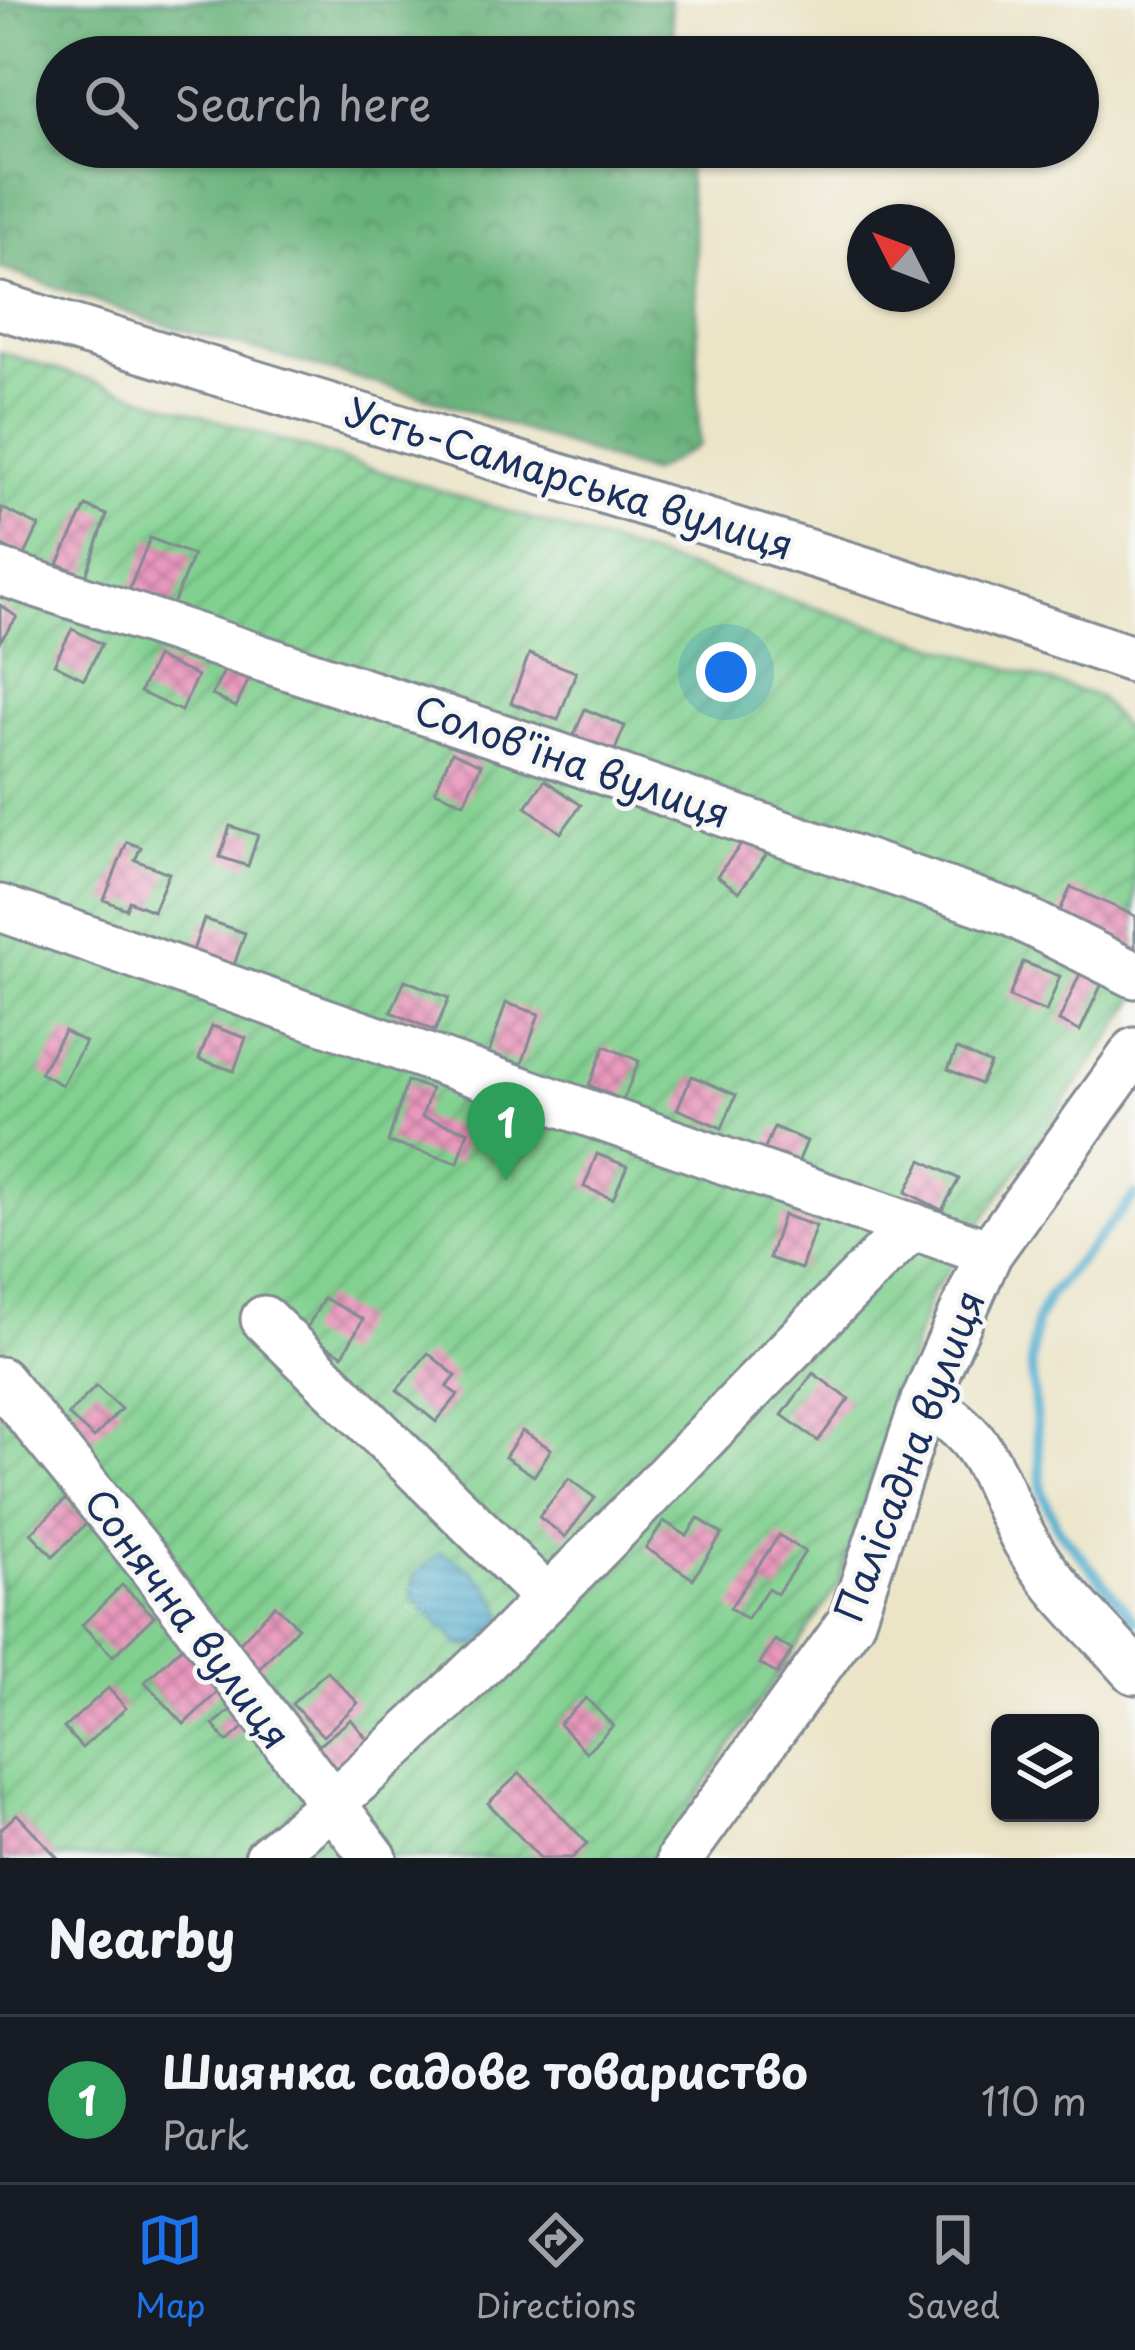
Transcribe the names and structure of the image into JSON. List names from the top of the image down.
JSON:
{
  "streets": {
    "street": [
      "Усть-Самарська вулиця",
      "Солов'їна вулиця",
      "Палісадна вулиця",
      "Сонячна вулиця"
    ]
  },
  "north": "top left",
  "page": {
    "search": "Search here",
    "pins": "1",
    "heading": "Nearby",
    "list": [
      {
        "mark": "1",
        "name": "Шиянка садове товариство",
        "note": "Park",
        "value": "110 m"
      }
    ],
    "nav": ["Map", "Directions", "Saved"]
  }
}
